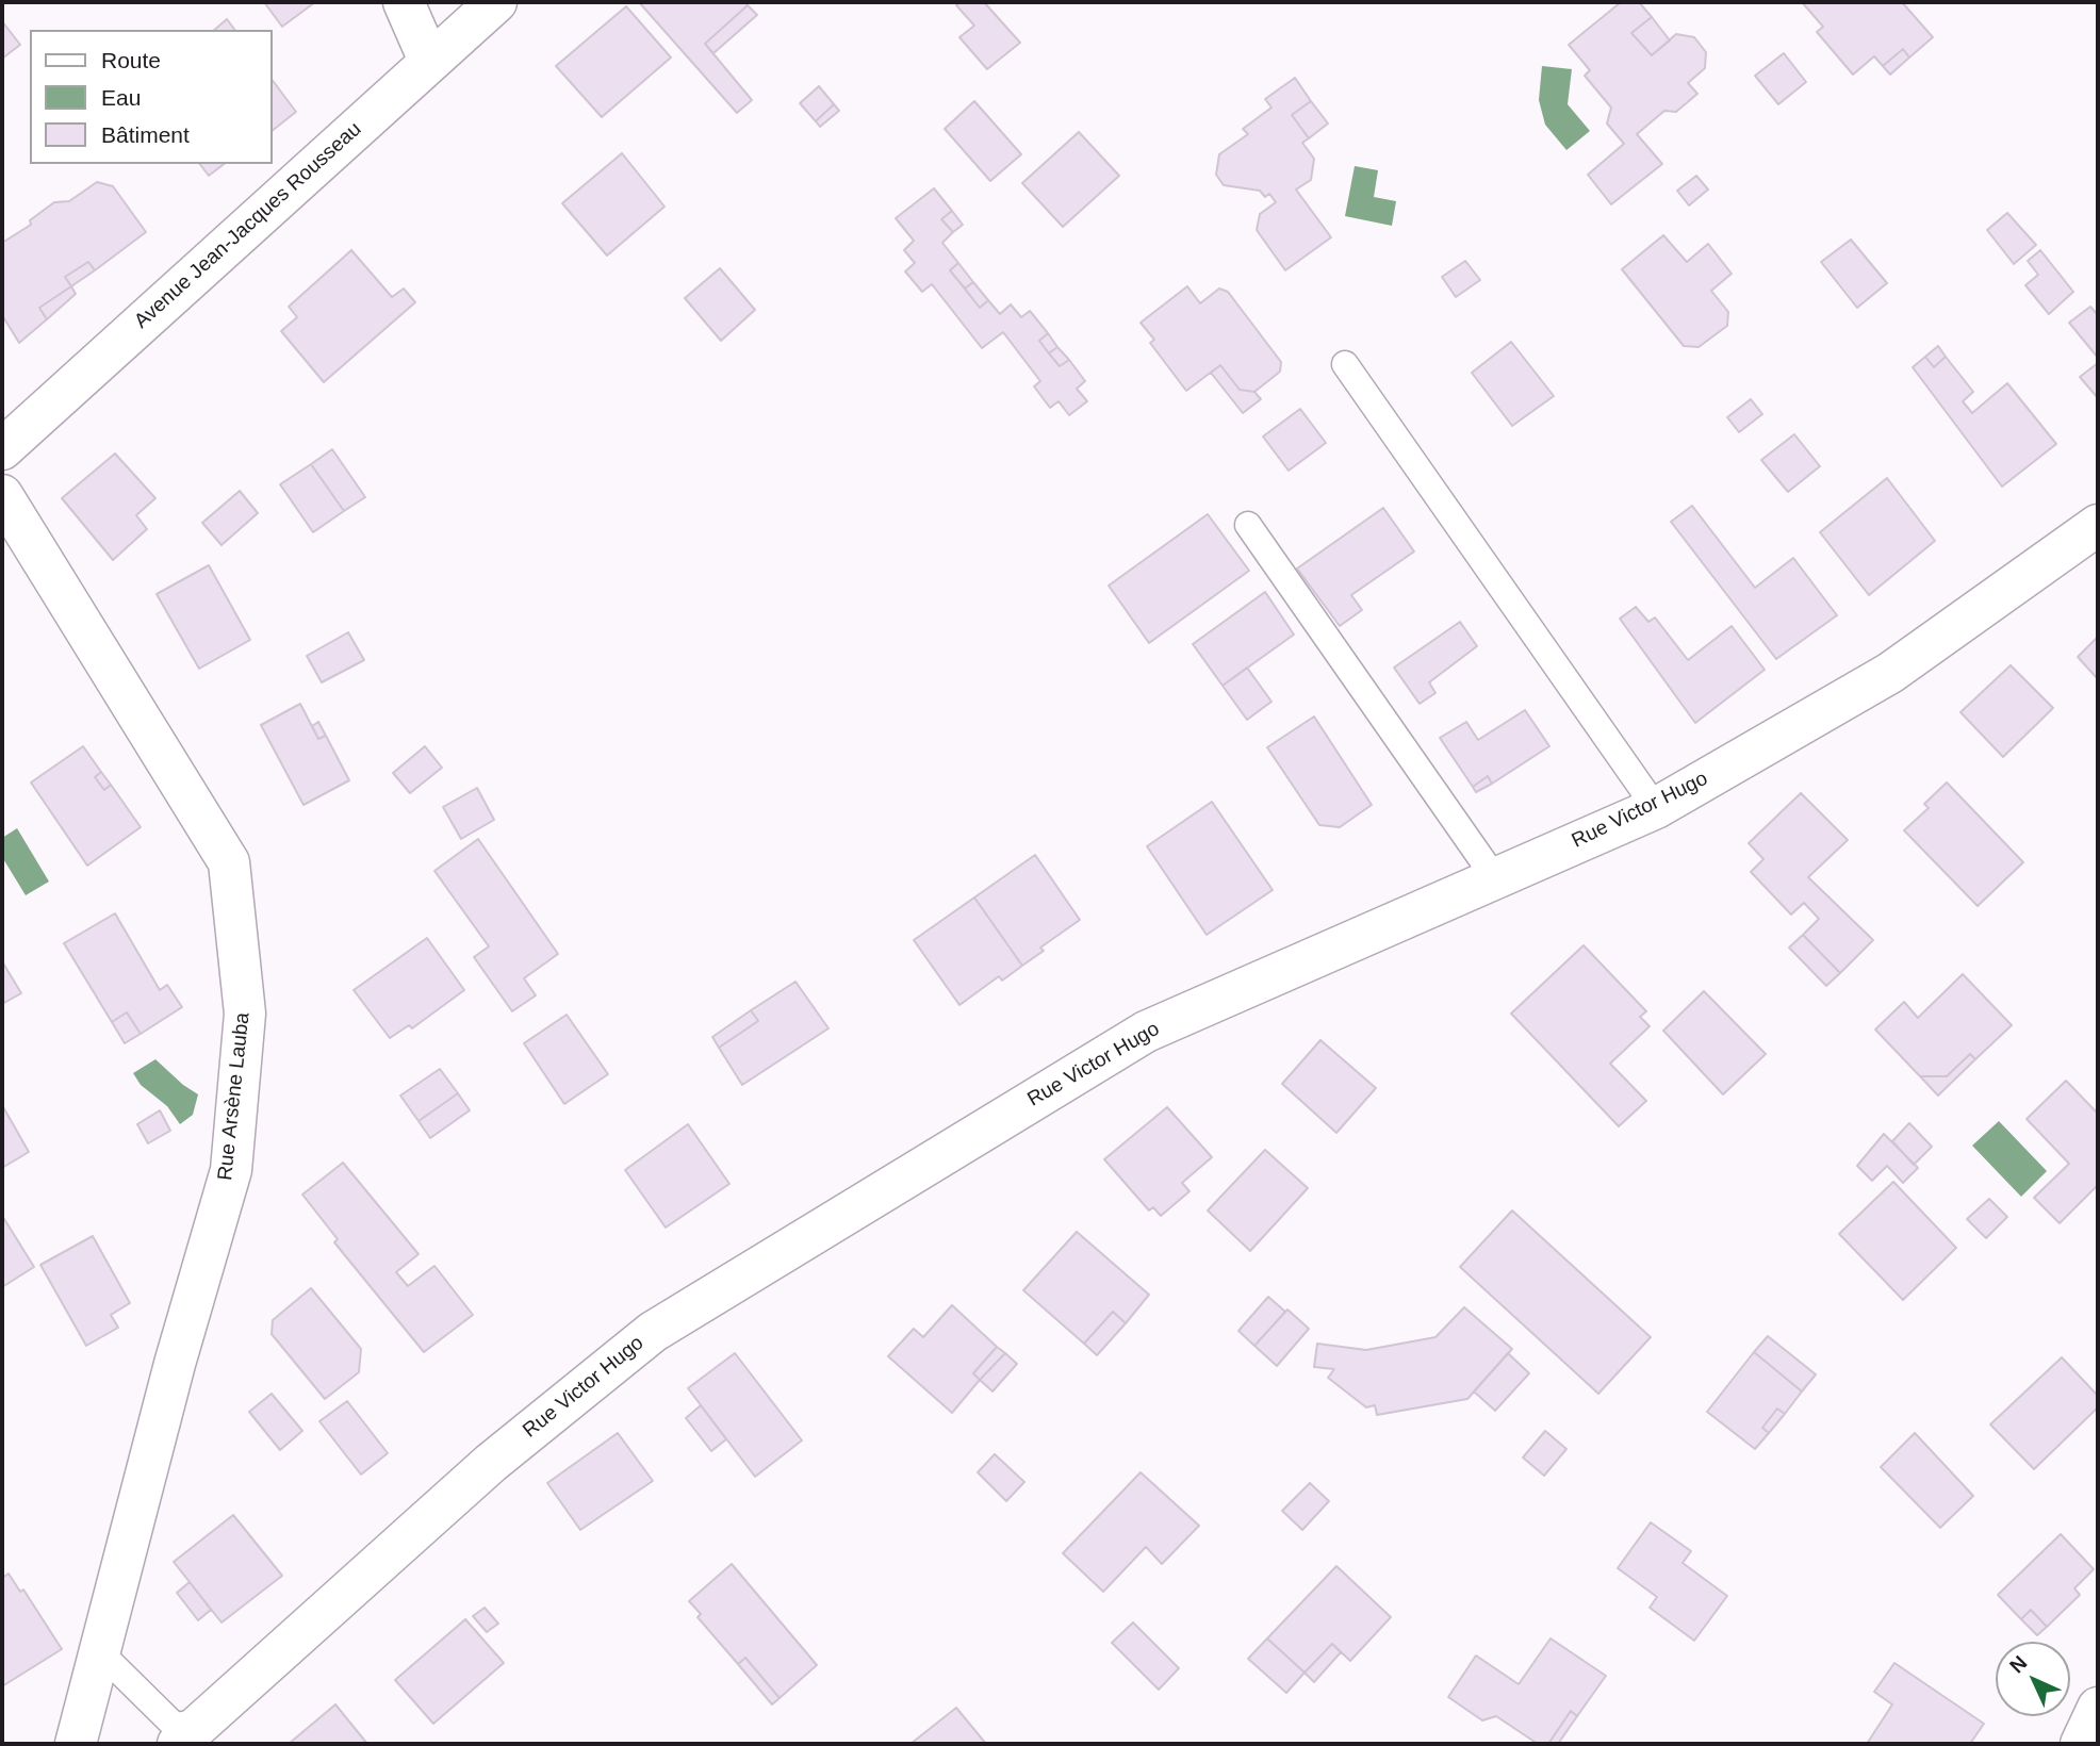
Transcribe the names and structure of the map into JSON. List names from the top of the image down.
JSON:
{
  "streets": {
    "street": ["Avenue Jean-Jacques Rousseau", "Rue Victor Hugo", "Rue Arsène Lauba"]
  },
  "legend": ["Route", "Eau", "Bâtiment"],
  "north": "top left"
}
